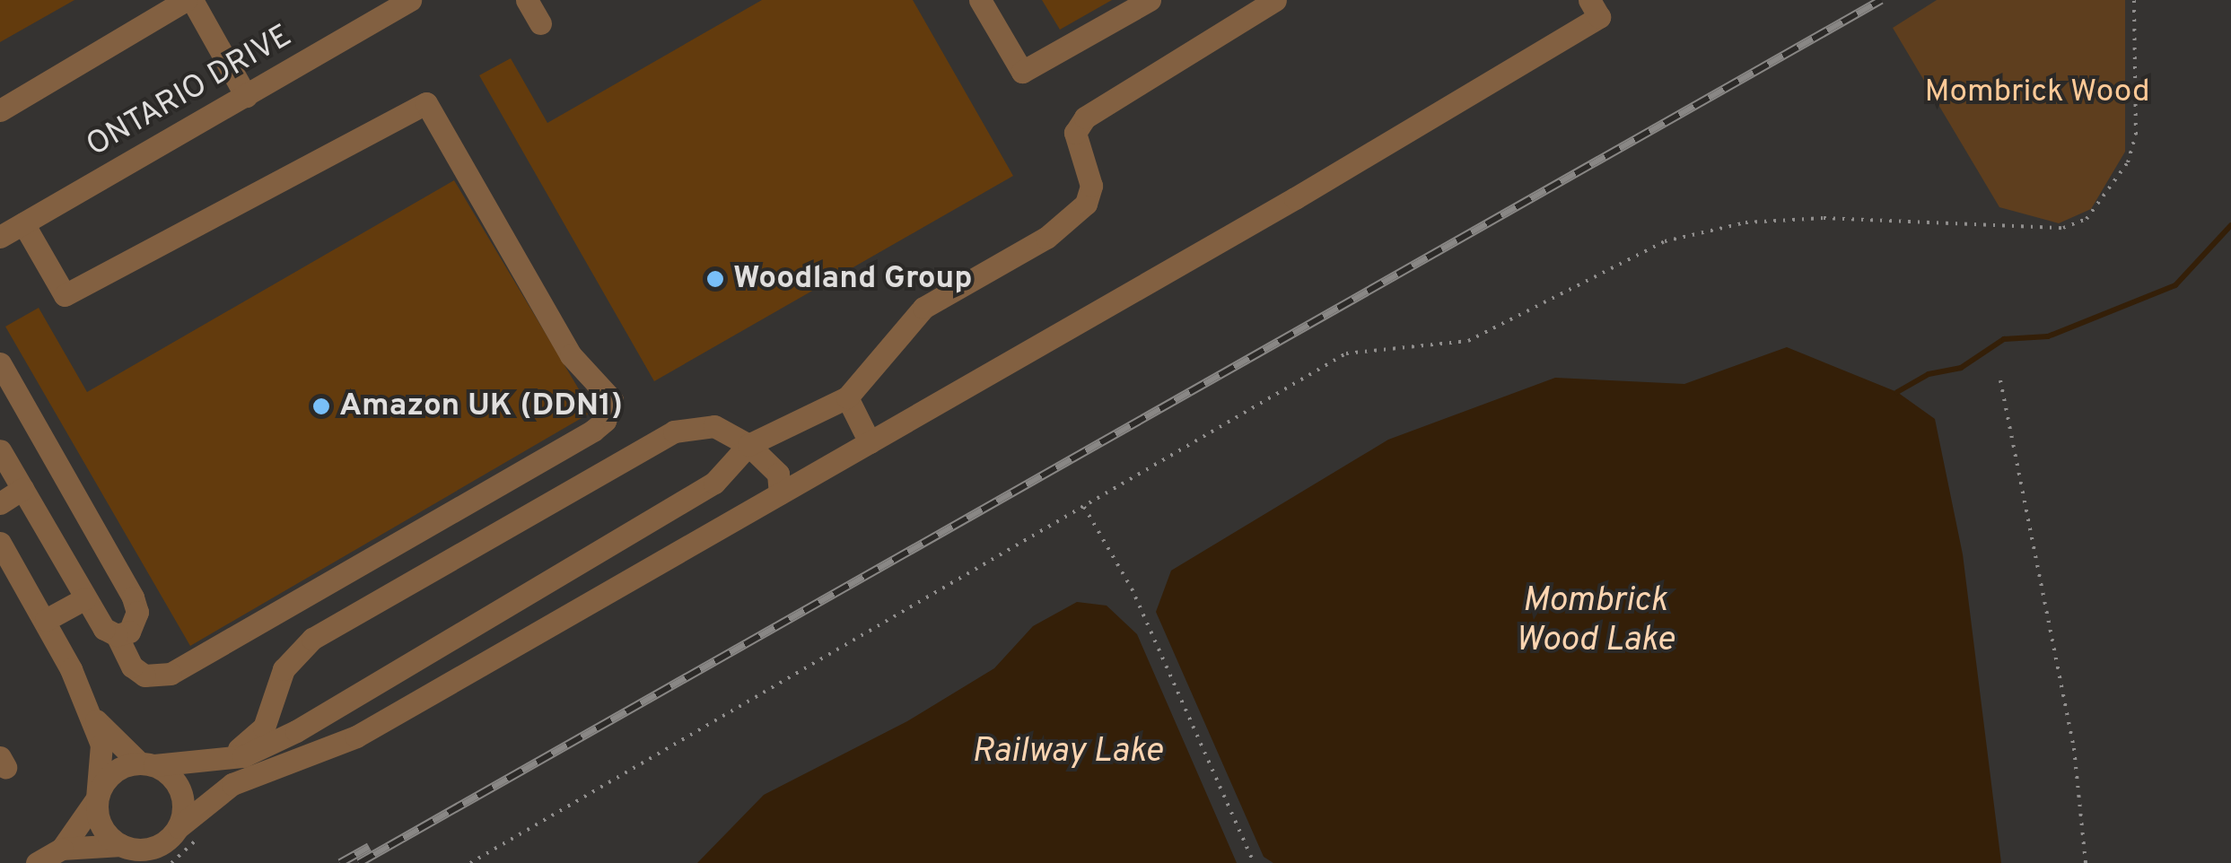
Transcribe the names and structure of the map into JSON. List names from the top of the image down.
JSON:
{
  "streets": {
    "street": ["ONTARIO DRIVE"]
  },
  "water": ["Mombrick Wood Lake", "Railway Lake"],
  "parks": ["Mombrick Wood"],
  "places": ["Woodland Group", "Amazon UK (DDN1)"]
}
